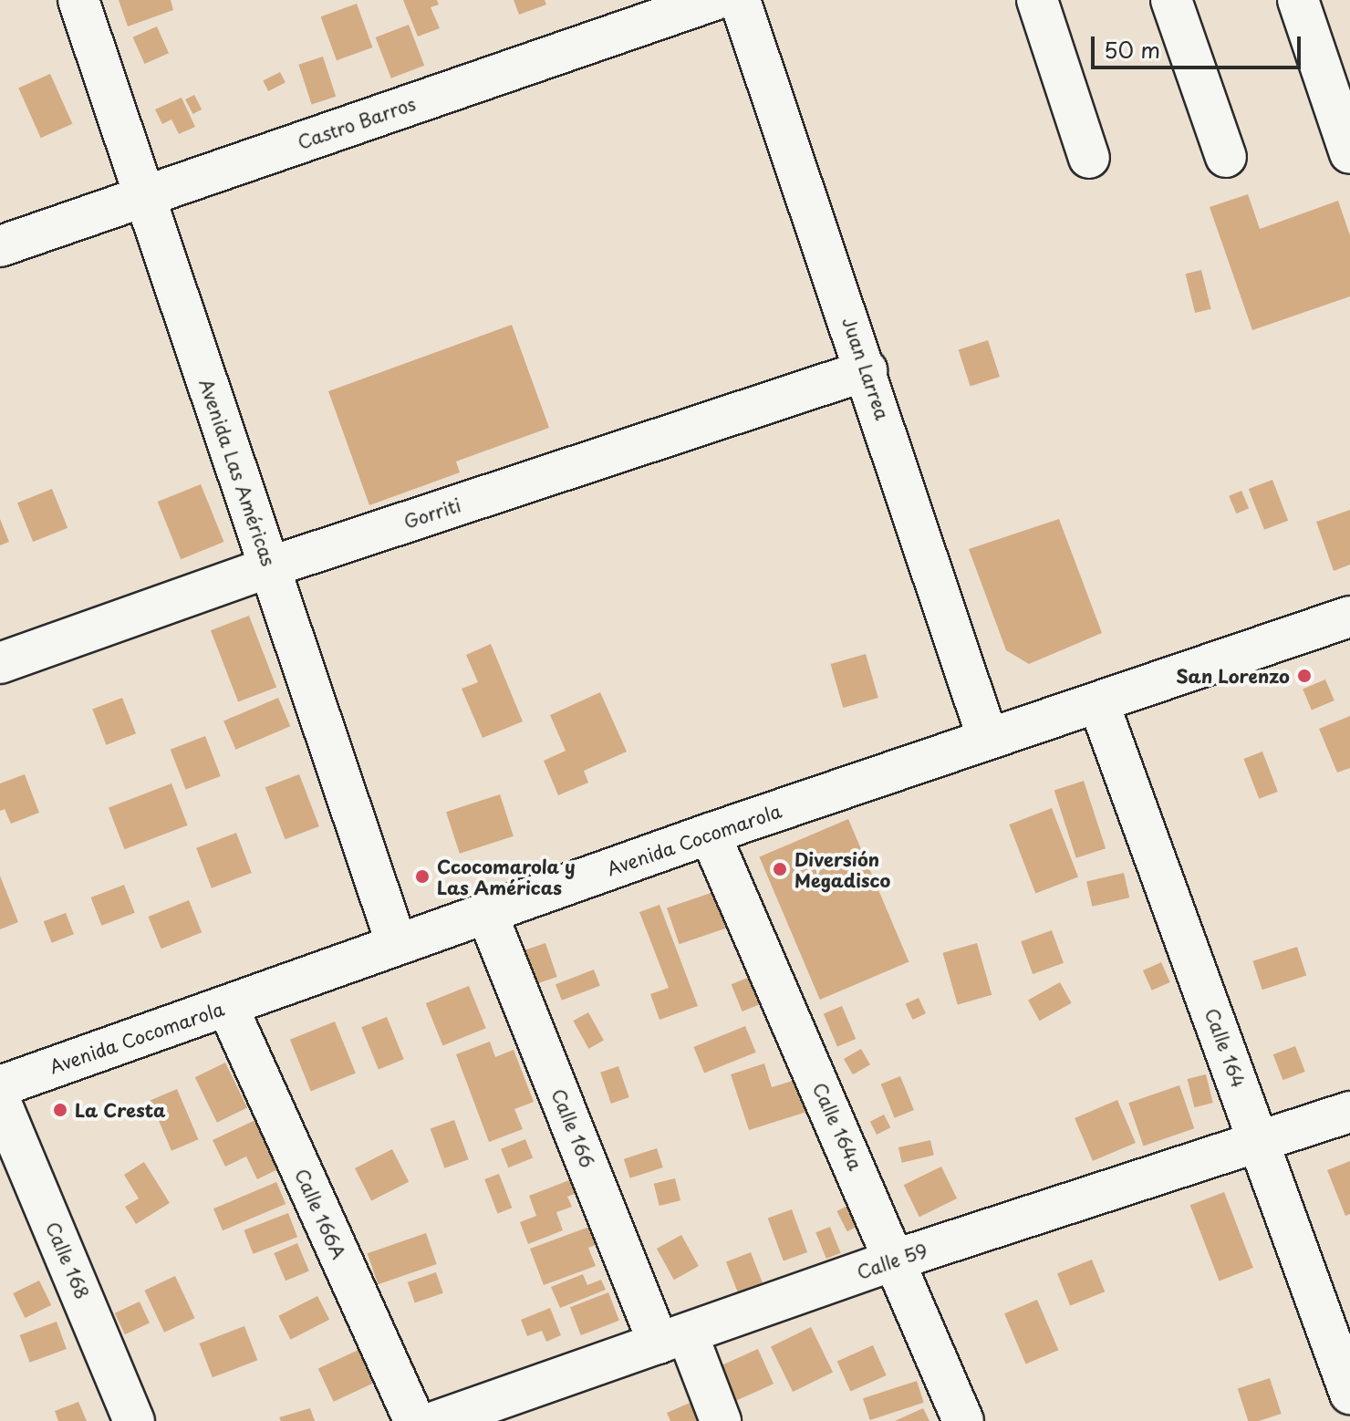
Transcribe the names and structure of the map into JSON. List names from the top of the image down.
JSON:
{
  "streets": {
    "street": [
      "Castro Barros",
      "Juan Larrea",
      "Avenida Las Américas",
      "Gorriti",
      "Avenida Cocomarola",
      "Calle 164",
      "Calle 164a",
      "Calle 166",
      "Calle 166A",
      "Calle 168",
      "Calle 59"
    ]
  },
  "crossings": [
    ["Castro Barros", "Avenida Las Américas"],
    ["Juan Larrea", "Gorriti"],
    ["Juan Larrea", "Avenida Cocomarola"],
    ["Avenida Las Américas", "Gorriti"],
    ["Avenida Las Américas", "Avenida Cocomarola"],
    ["Avenida Cocomarola", "Calle 164"],
    ["Avenida Cocomarola", "Calle 164a"],
    ["Avenida Cocomarola", "Calle 166"],
    ["Avenida Cocomarola", "Calle 166A"],
    ["Calle 164", "Calle 59"],
    ["Calle 164a", "Calle 59"],
    ["Calle 166", "Calle 59"]
  ],
  "places": [
    "San Lorenzo",
    "Diversión Megadisco",
    "Ccocomarola y Las Américas",
    "La Cresta"
  ],
  "scale_bar": "50 m"
}
